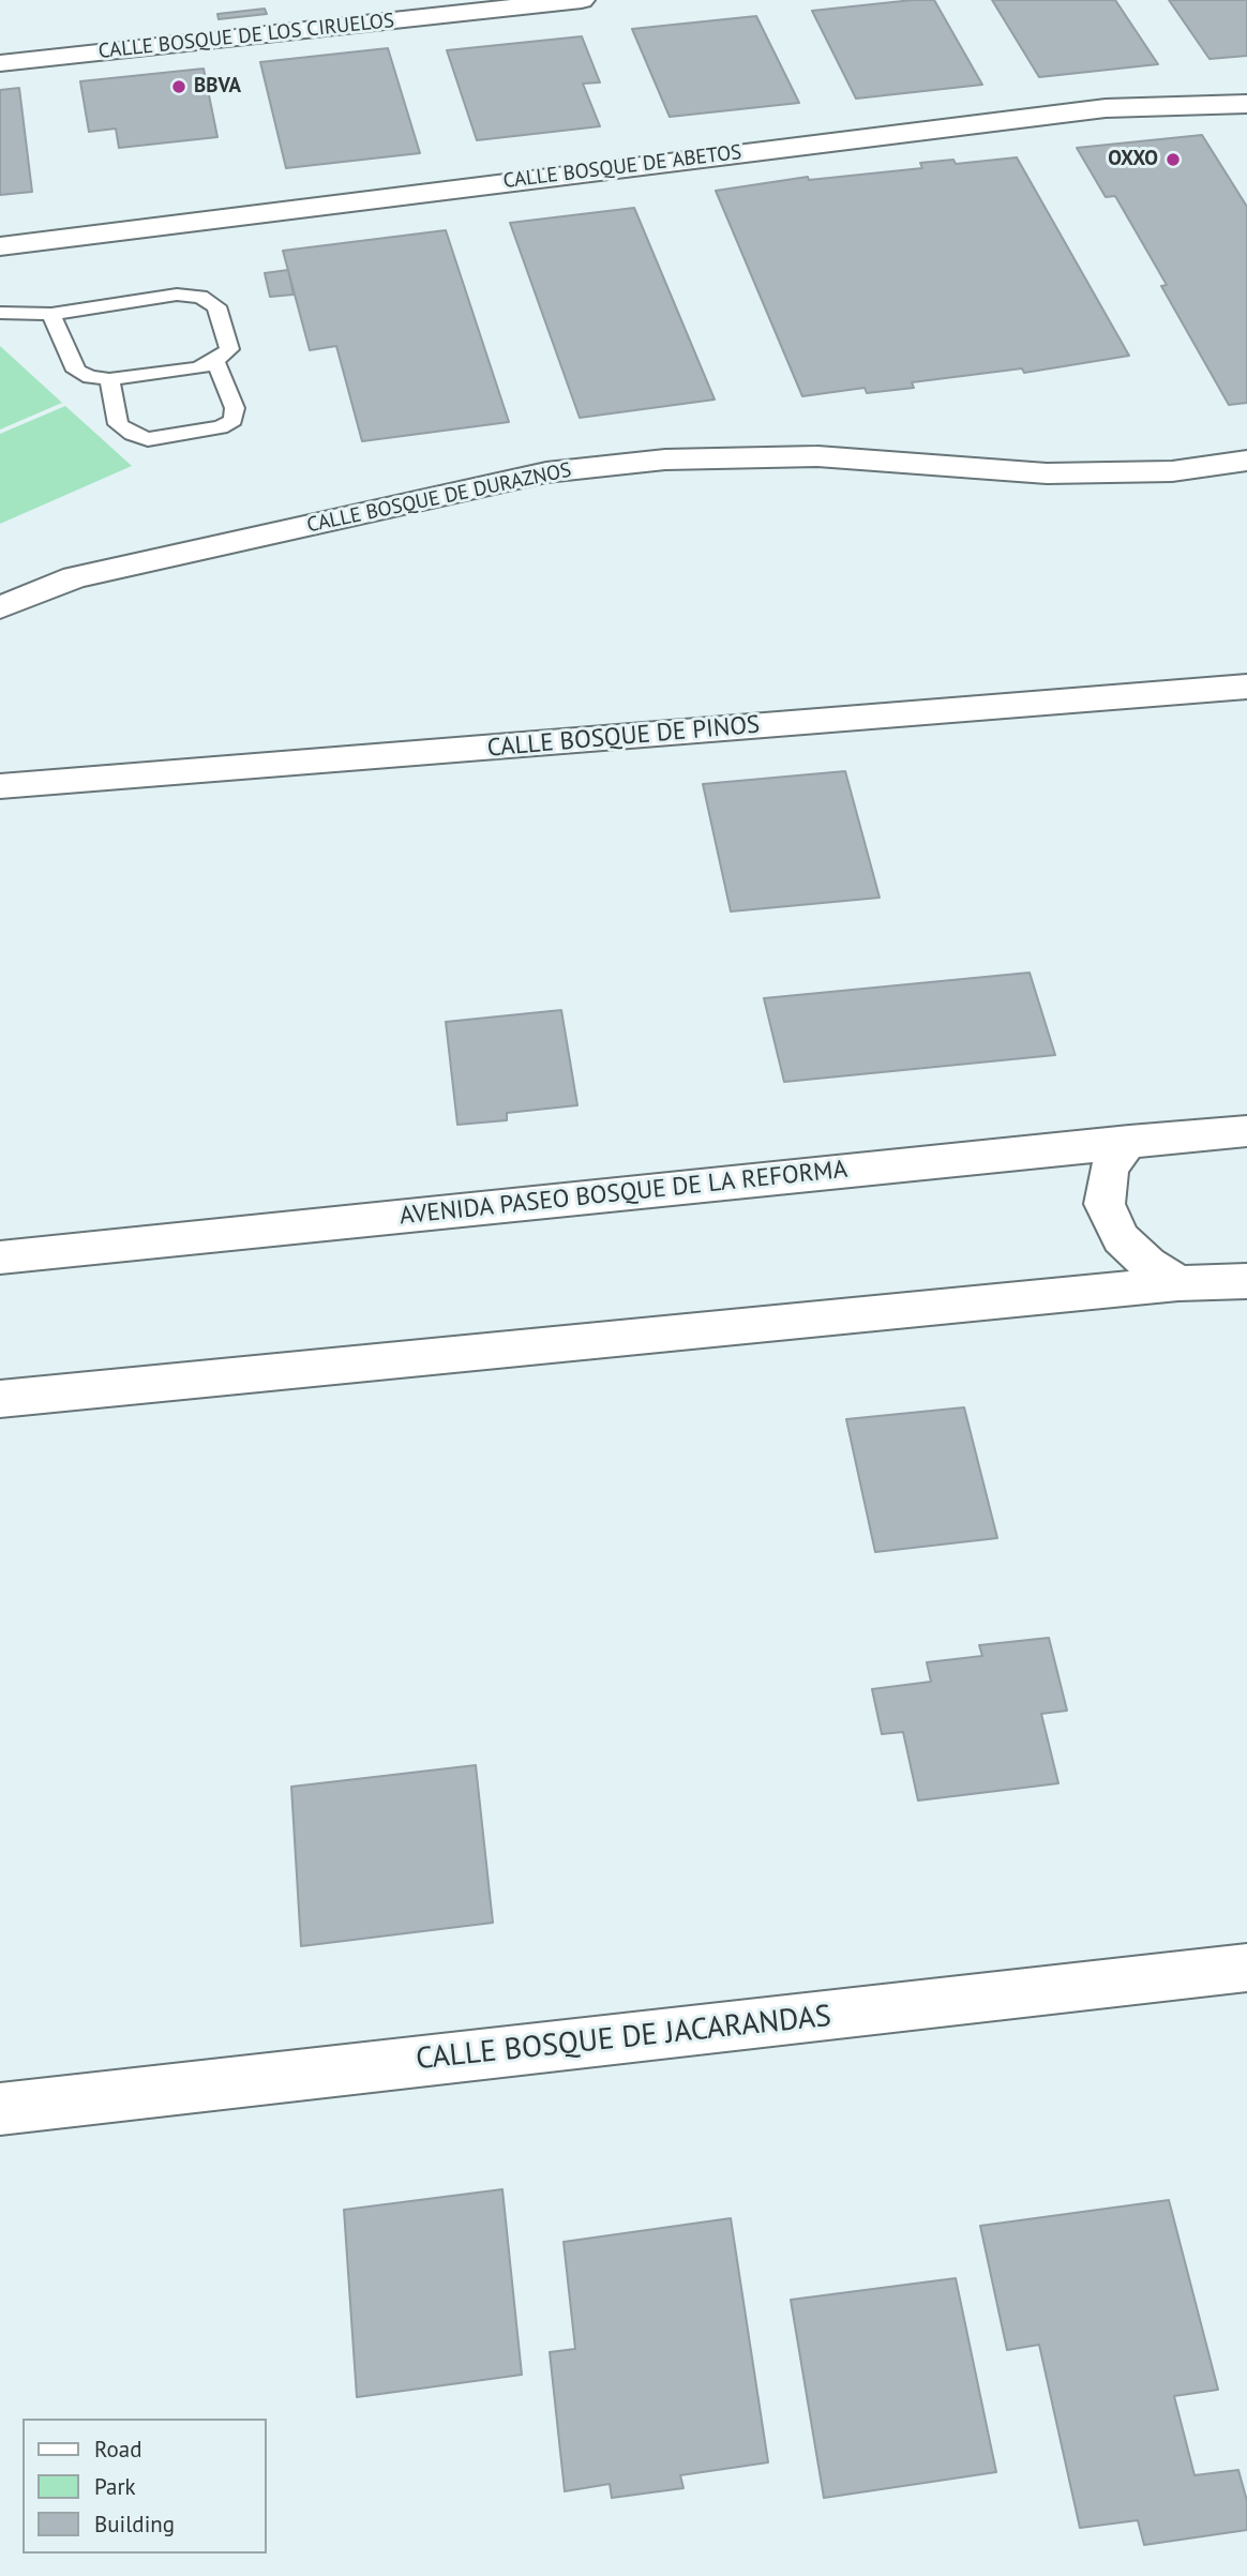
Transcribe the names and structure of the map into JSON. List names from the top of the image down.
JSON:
{
  "streets": {
    "street": [
      "CALLE BOSQUE DE LOS CIRUELOS",
      "CALLE BOSQUE DE ABETOS",
      "CALLE BOSQUE DE DURAZNOS",
      "CALLE BOSQUE DE PINOS",
      "AVENIDA PASEO BOSQUE DE LA REFORMA",
      "CALLE BOSQUE DE JACARANDAS"
    ]
  },
  "places": ["BBVA", "OXXO"],
  "legend": ["Road", "Park", "Building"]
}
